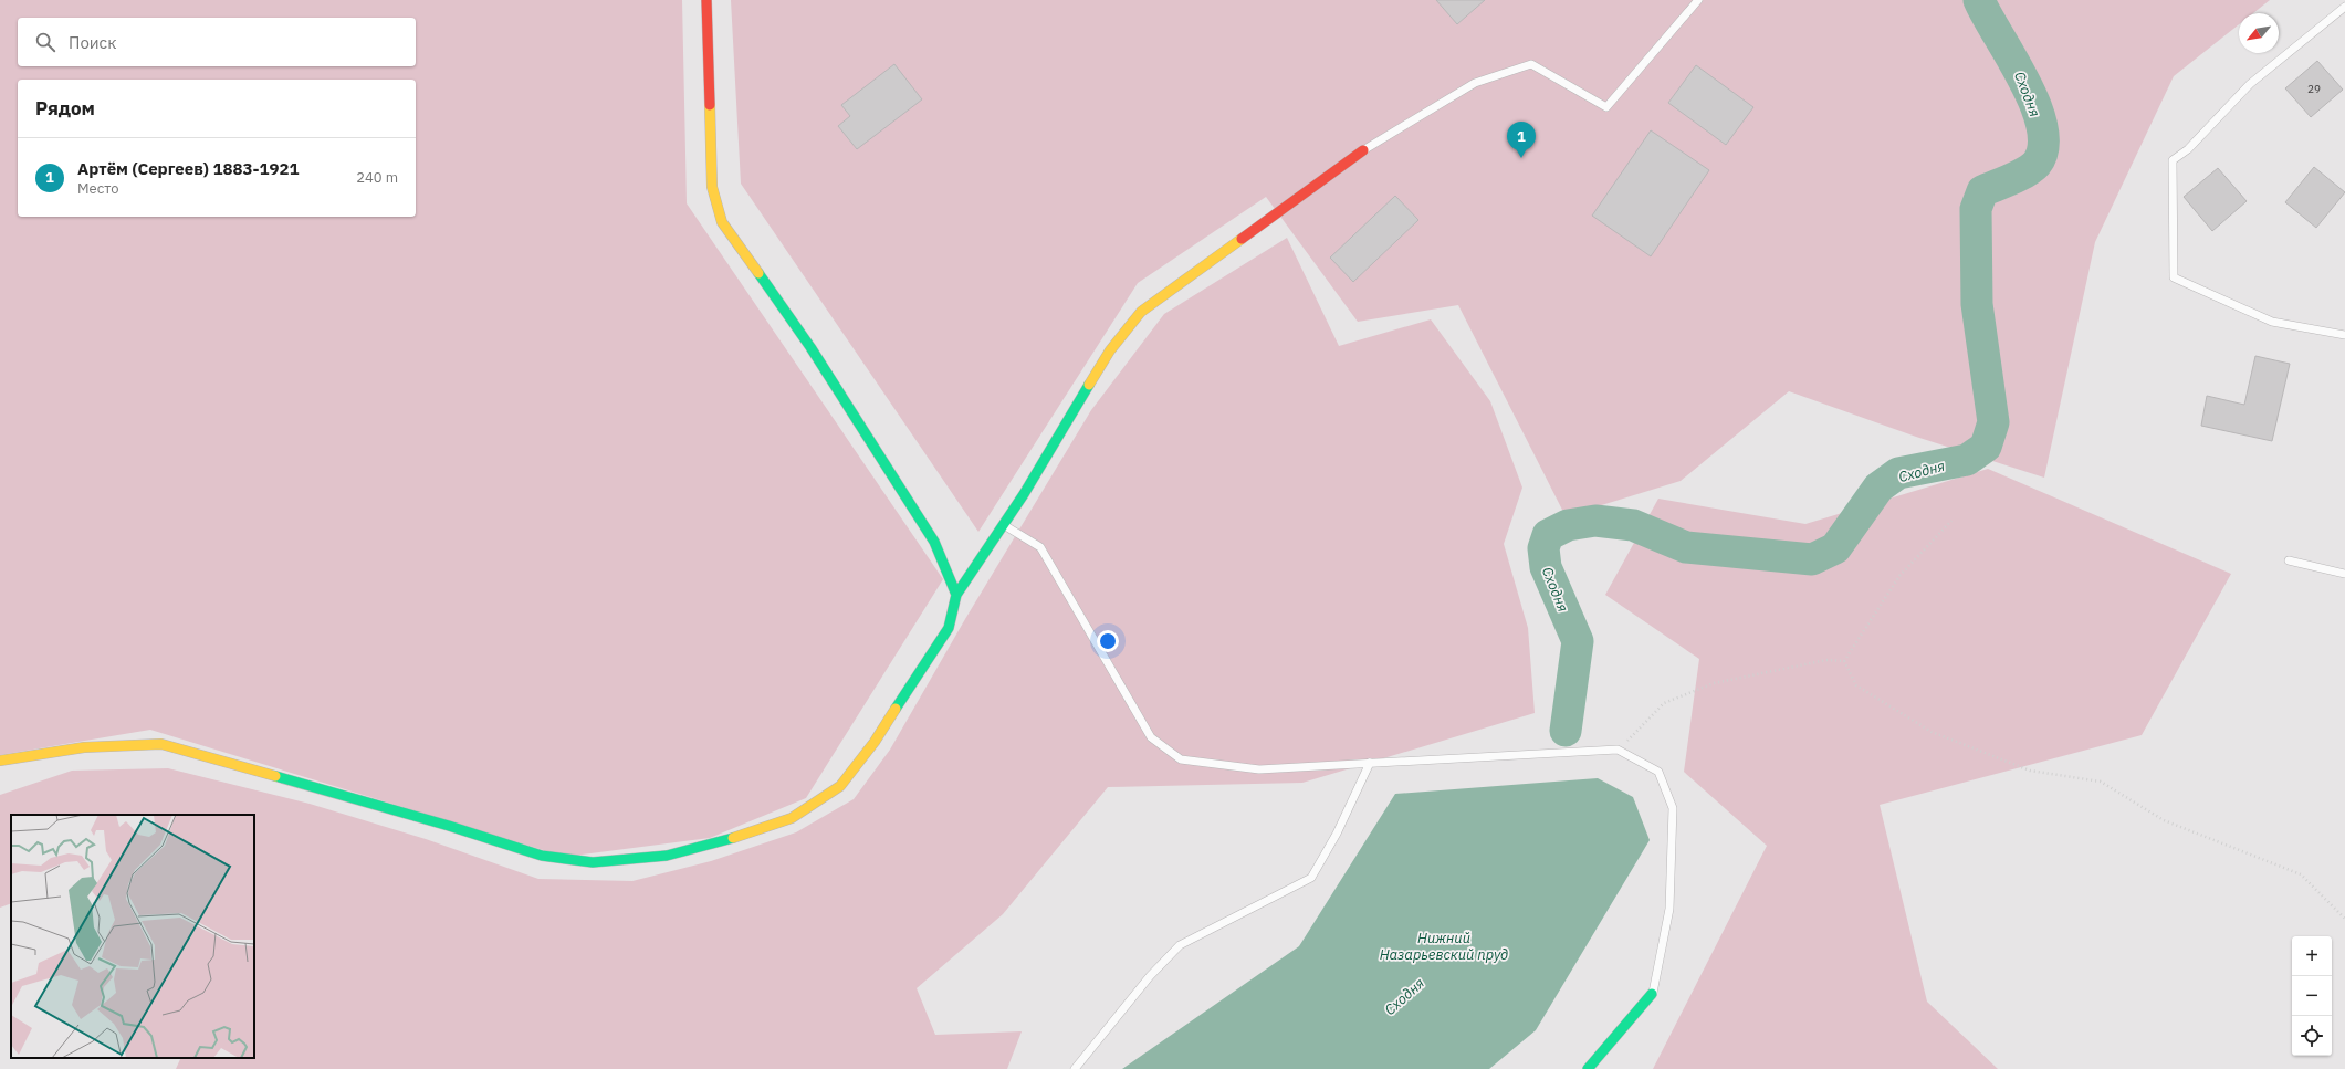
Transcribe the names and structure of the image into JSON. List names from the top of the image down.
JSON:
{
  "water": ["Сходня", "Нижний Назарьевский пруд"],
  "house_numbers": ["29"],
  "north": "bottom left",
  "page": {
    "search": "Поиск",
    "heading": "Рядом",
    "pins": "1",
    "list": [
      {
        "mark": "1",
        "name": "Артём (Сергеев) 1883-1921",
        "note": "Место",
        "value": "240 m"
      }
    ],
    "map_buttons": ["+", "−"]
  }
}
